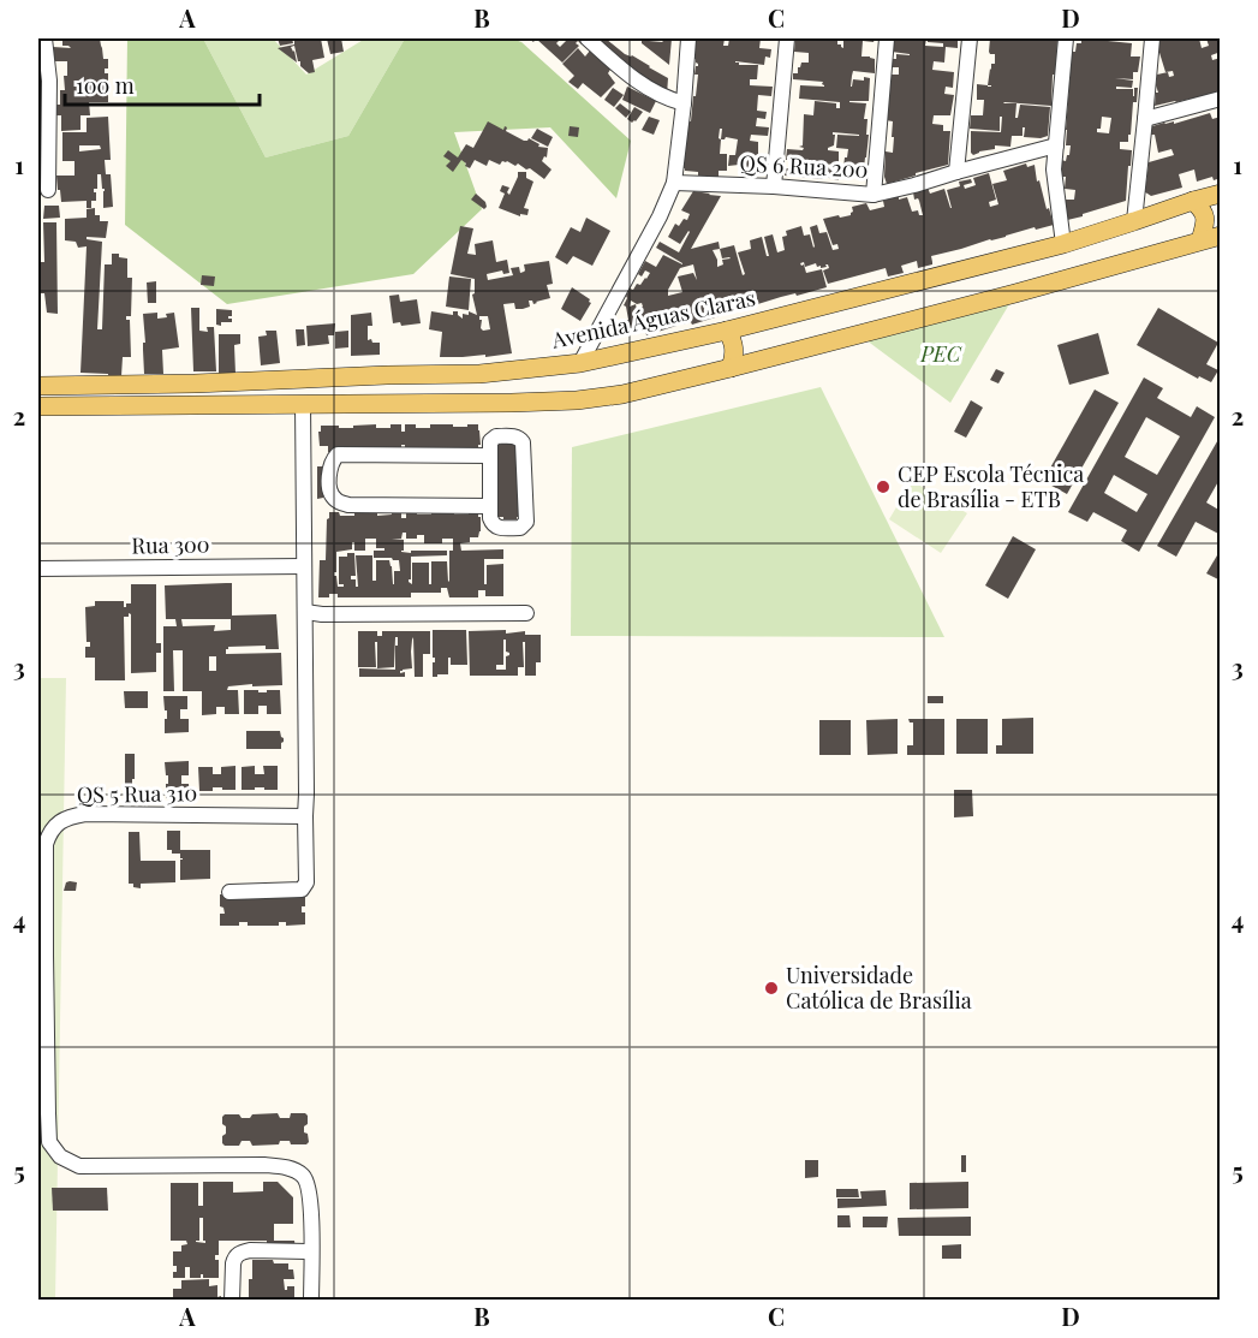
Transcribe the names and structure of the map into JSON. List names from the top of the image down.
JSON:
{
  "streets": {
    "main road": ["Avenida Águas Claras"],
    "street": ["QS 6 Rua 200", "Rua 300", "QS 5 Rua 310"]
  },
  "parks": ["PEC"],
  "places": ["CEP Escola Técnica de Brasília - ETB", "Universidade Católica de Brasília"],
  "scale_bar": "100 m",
  "grid": {
    "columns": [
      "A",
      "B",
      "C",
      "D"
    ],
    "rows": [
      "1",
      "2",
      "3",
      "4",
      "5"
    ]
  }
}
